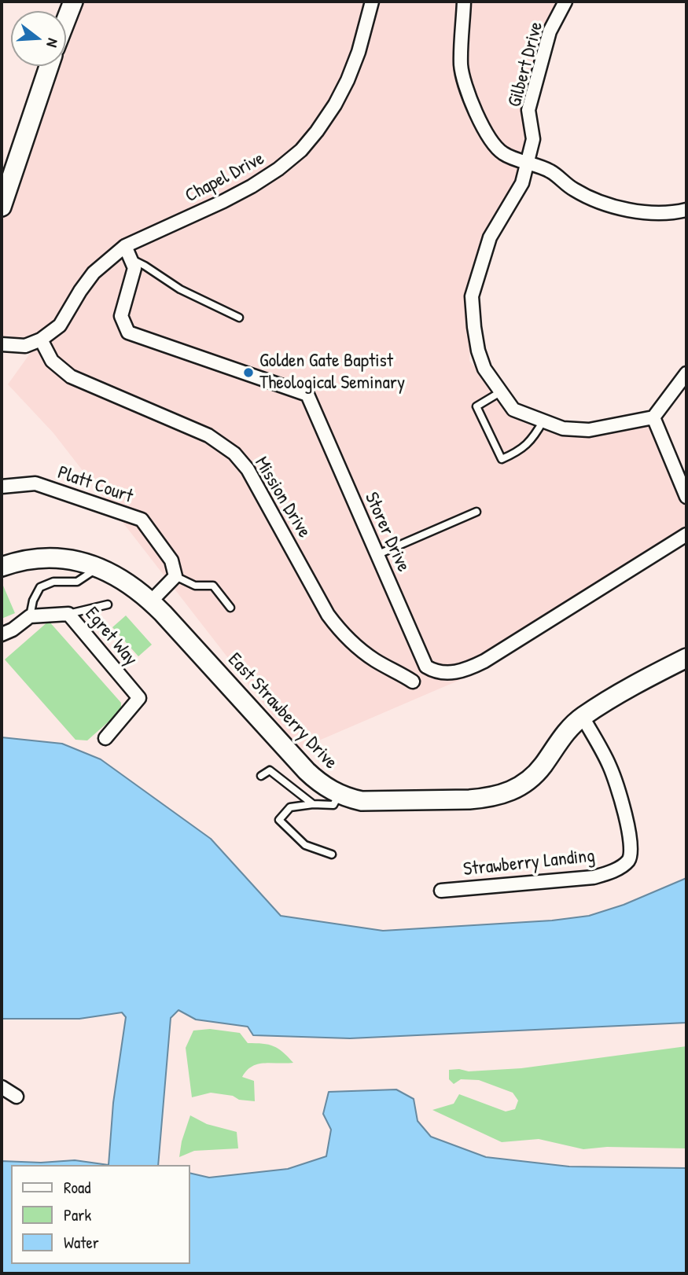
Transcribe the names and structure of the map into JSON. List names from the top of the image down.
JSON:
{
  "streets": {
    "street": [
      "Gilbert Drive",
      "Chapel Drive",
      "Platt Court",
      "Mission Drive",
      "Storer Drive",
      "Egret Way",
      "East Strawberry Drive",
      "Strawberry Landing"
    ]
  },
  "crossings": [
    ["Chapel Drive", "Mission Drive"],
    ["East Strawberry Drive", "Strawberry Landing"]
  ],
  "places": ["Golden Gate Baptist Theological Seminary"],
  "legend": ["Road", "Park", "Water"],
  "north": "right"
}
